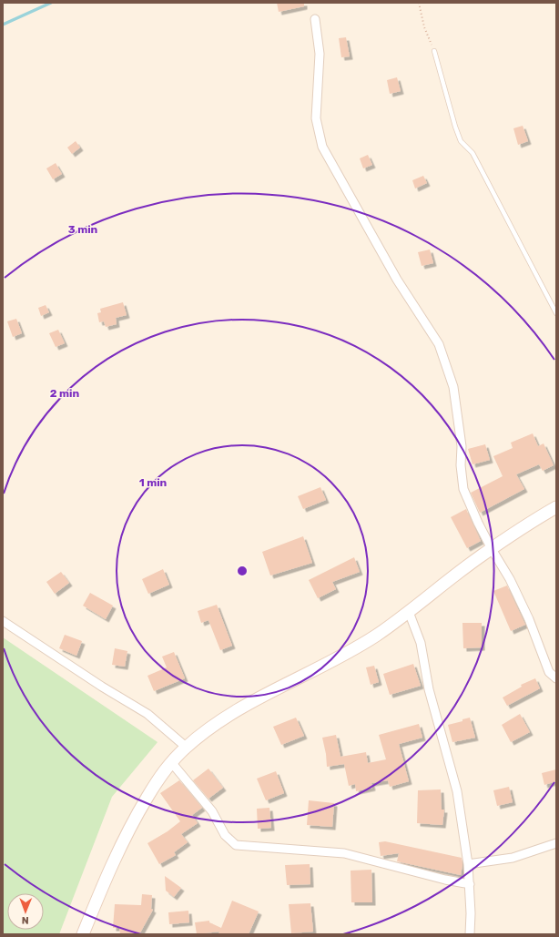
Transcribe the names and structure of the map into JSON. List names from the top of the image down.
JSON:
{
  "north": "bottom",
  "rings": ["3 min", "2 min", "1 min"]
}
